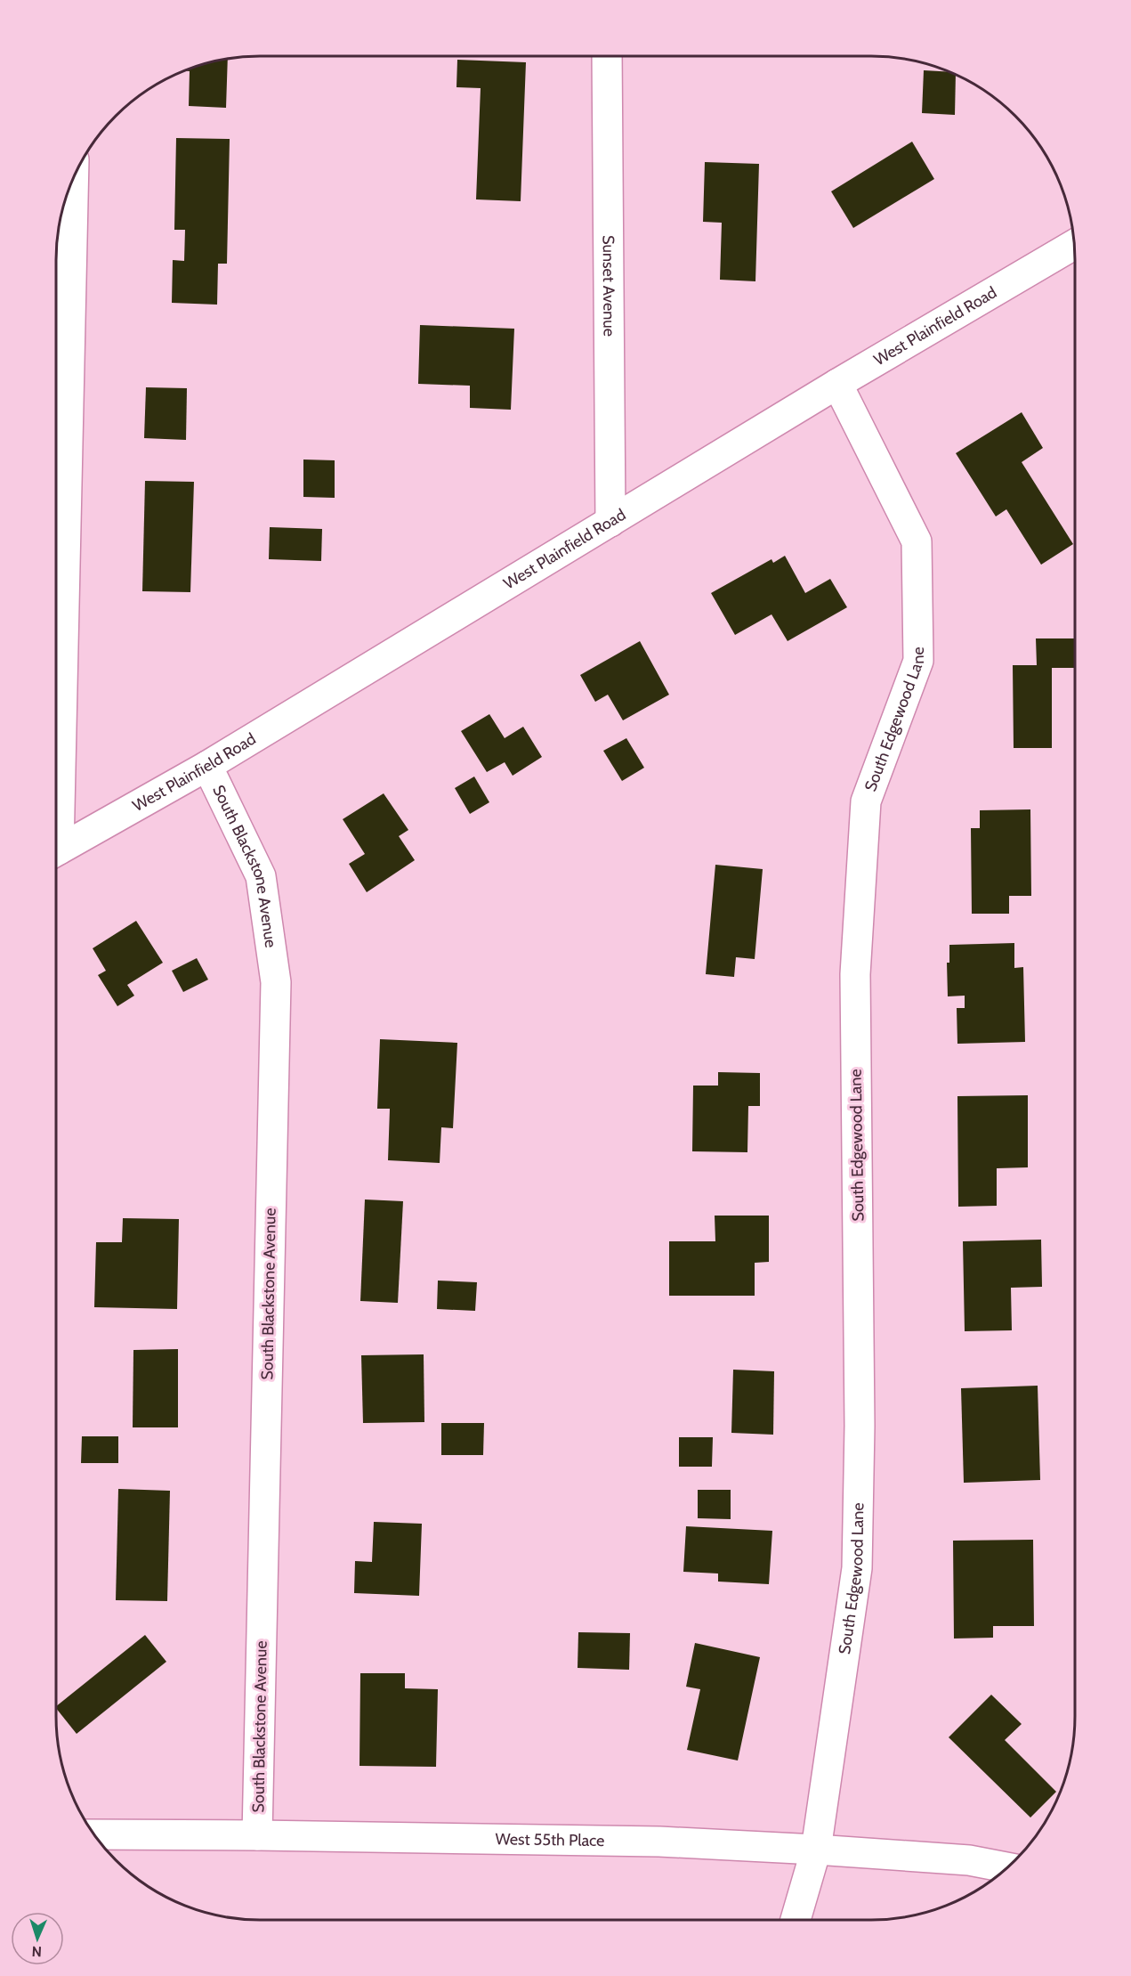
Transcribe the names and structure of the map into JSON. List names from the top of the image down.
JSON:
{
  "streets": {
    "street": [
      "Sunset Avenue",
      "West Plainfield Road",
      "South Edgewood Lane",
      "South Blackstone Avenue",
      "West 55th Place"
    ]
  },
  "crossings": [
    ["Sunset Avenue", "West Plainfield Road"],
    ["West Plainfield Road", "South Edgewood Lane"],
    ["West Plainfield Road", "South Blackstone Avenue"],
    ["South Edgewood Lane", "West 55th Place"],
    ["South Blackstone Avenue", "West 55th Place"]
  ],
  "north": "bottom"
}
